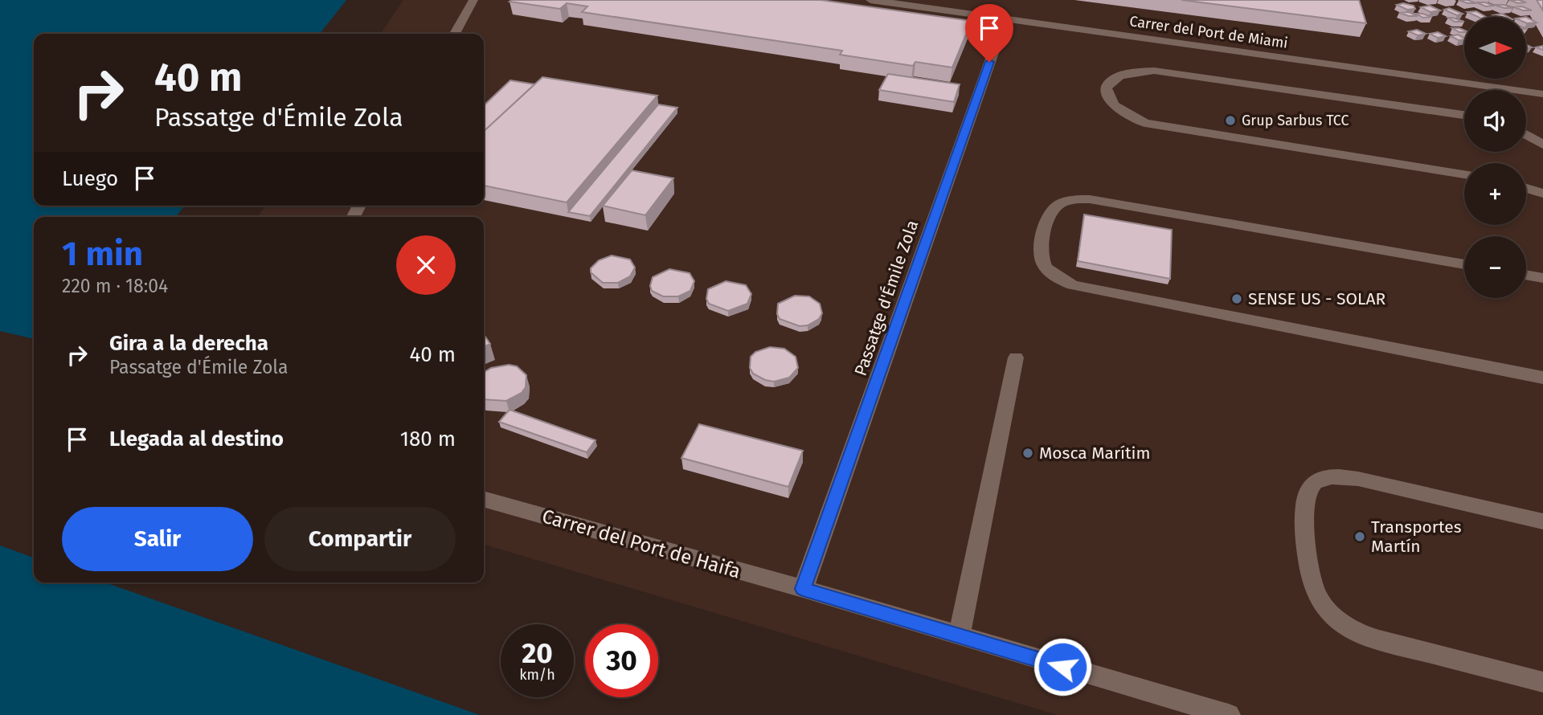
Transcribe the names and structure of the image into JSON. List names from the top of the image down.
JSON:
{
  "streets": {
    "street": ["Carrer del Port de Miami", "Passatge d'Émile Zola", "Carrer del Port de Haifa"]
  },
  "crossings": [
    ["Carrer del Port de Miami", "Passatge d'Émile Zola"],
    ["Passatge d'Émile Zola", "Carrer del Port de Haifa"]
  ],
  "places": [
    "Grup Sarbus TCC",
    "SENSE US - SOLAR",
    "Mosca Marítim",
    "Transportes Martín"
  ],
  "north": "right",
  "page": {
    "map_buttons": ["+", "−"],
    "turn": ["40 m", "Passatge d'Émile Zola"],
    "then": "Luego",
    "heading": ["1 min", "220 m · 18:04"],
    "list": [
      {
        "name": "Gira a la derecha",
        "note": "Passatge d'Émile Zola",
        "value": "40 m"
      },
      {
        "name": "Llegada al destino",
        "value": "180 m"
      }
    ],
    "buttons": ["Salir", "Compartir"],
    "speed": "20 km/h",
    "limit": "30"
  }
}
